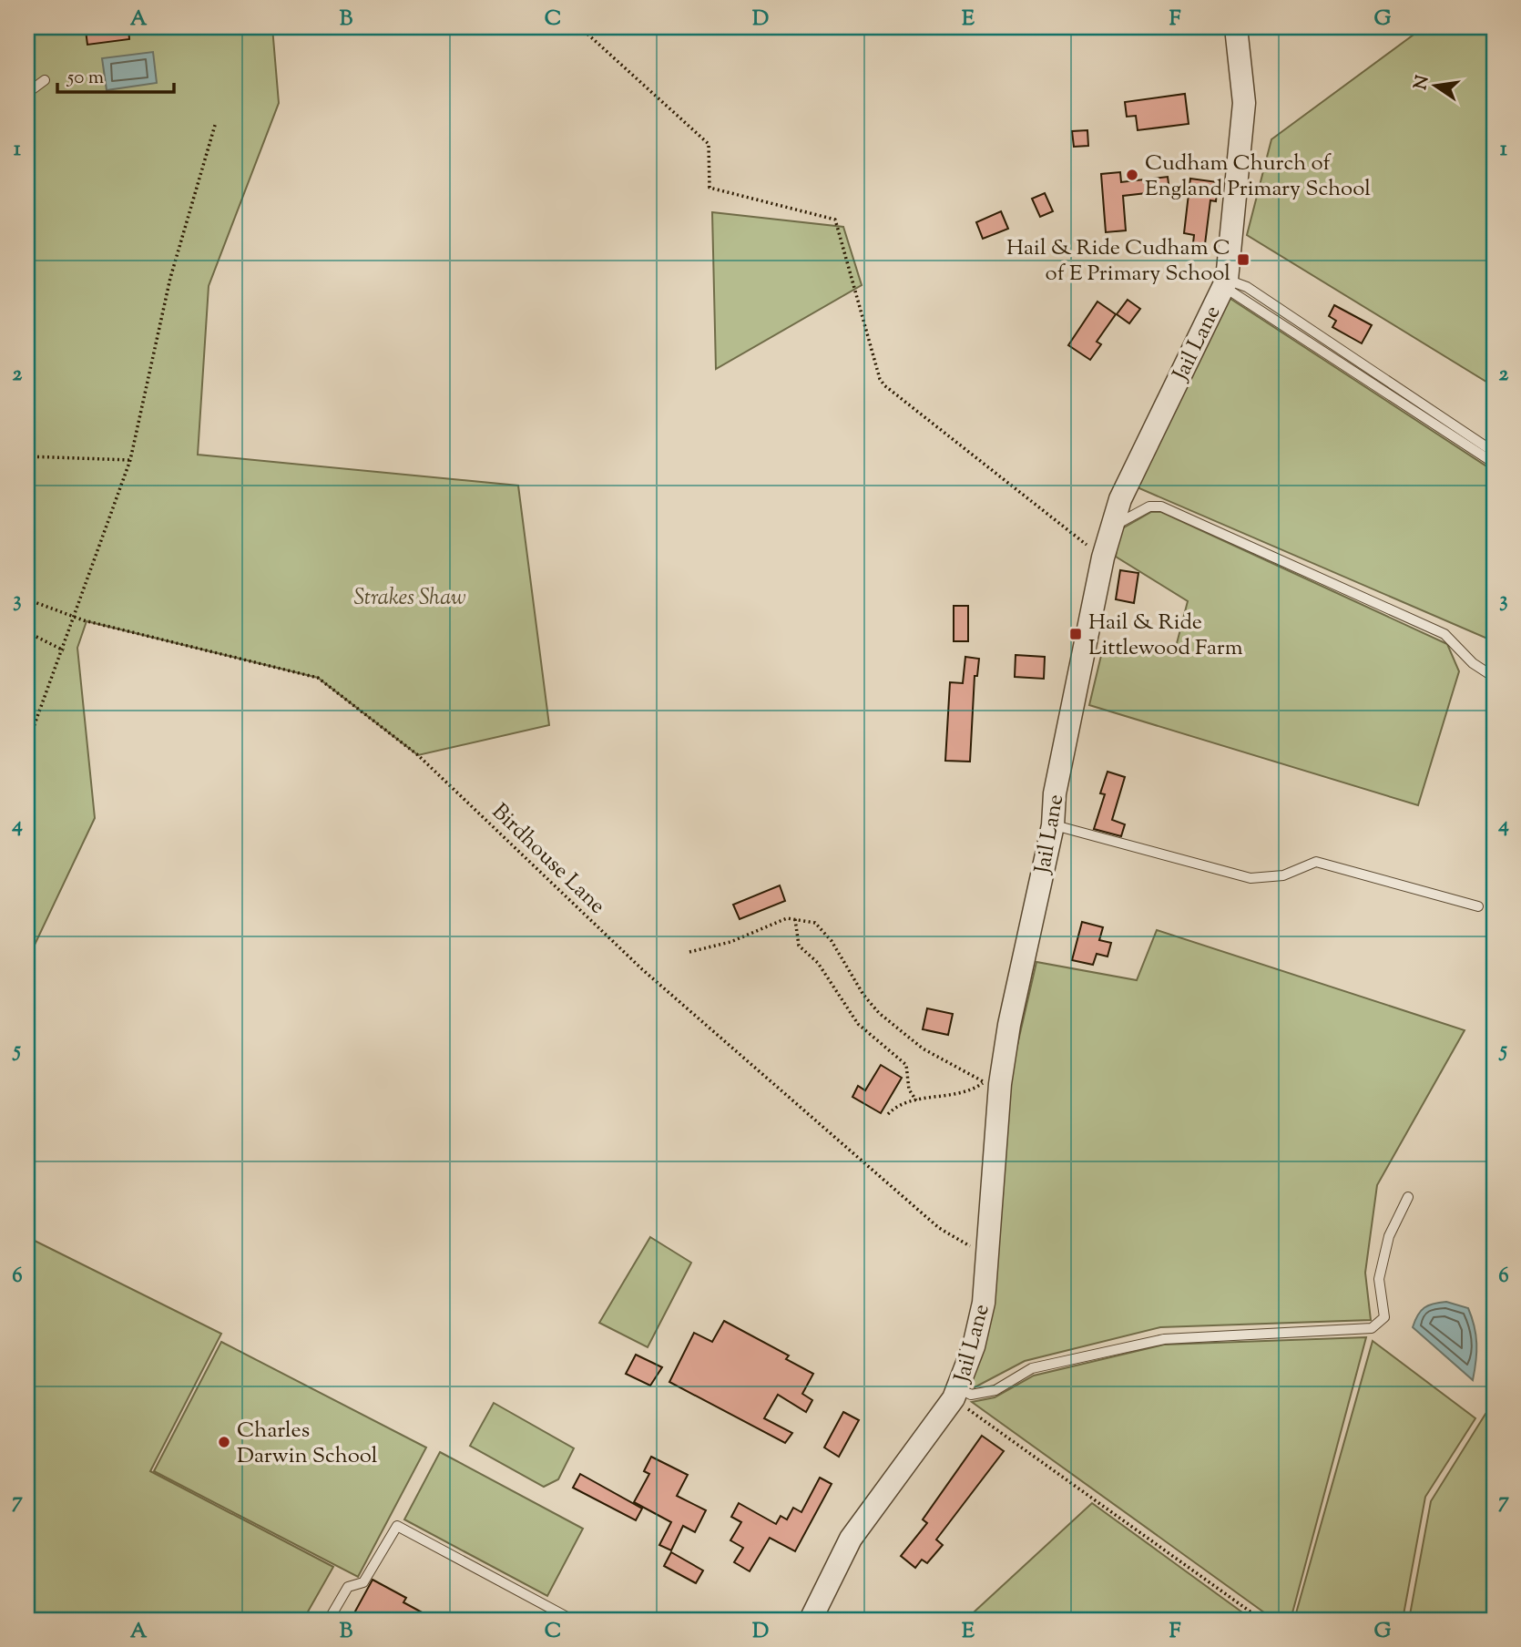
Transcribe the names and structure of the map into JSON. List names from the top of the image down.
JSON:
{
  "streets": {
    "street": ["Jail Lane"],
    "path": ["Birdhouse Lane"]
  },
  "crossings": [
    ["Jail Lane", "Birdhouse Lane"]
  ],
  "parks": ["Strakes Shaw"],
  "places": {
    "other": ["Cudham Church of England Primary School", "Charles Darwin School"],
    "transit": ["Hail & Ride Cudham C of E Primary School", "Hail & Ride Littlewood Farm"]
  },
  "scale_bar": "50 m",
  "north": "left",
  "grid": {
    "columns": [
      "A",
      "B",
      "C",
      "D",
      "E",
      "F",
      "G"
    ],
    "rows": [
      "1",
      "2",
      "3",
      "4",
      "5",
      "6",
      "7"
    ]
  }
}
